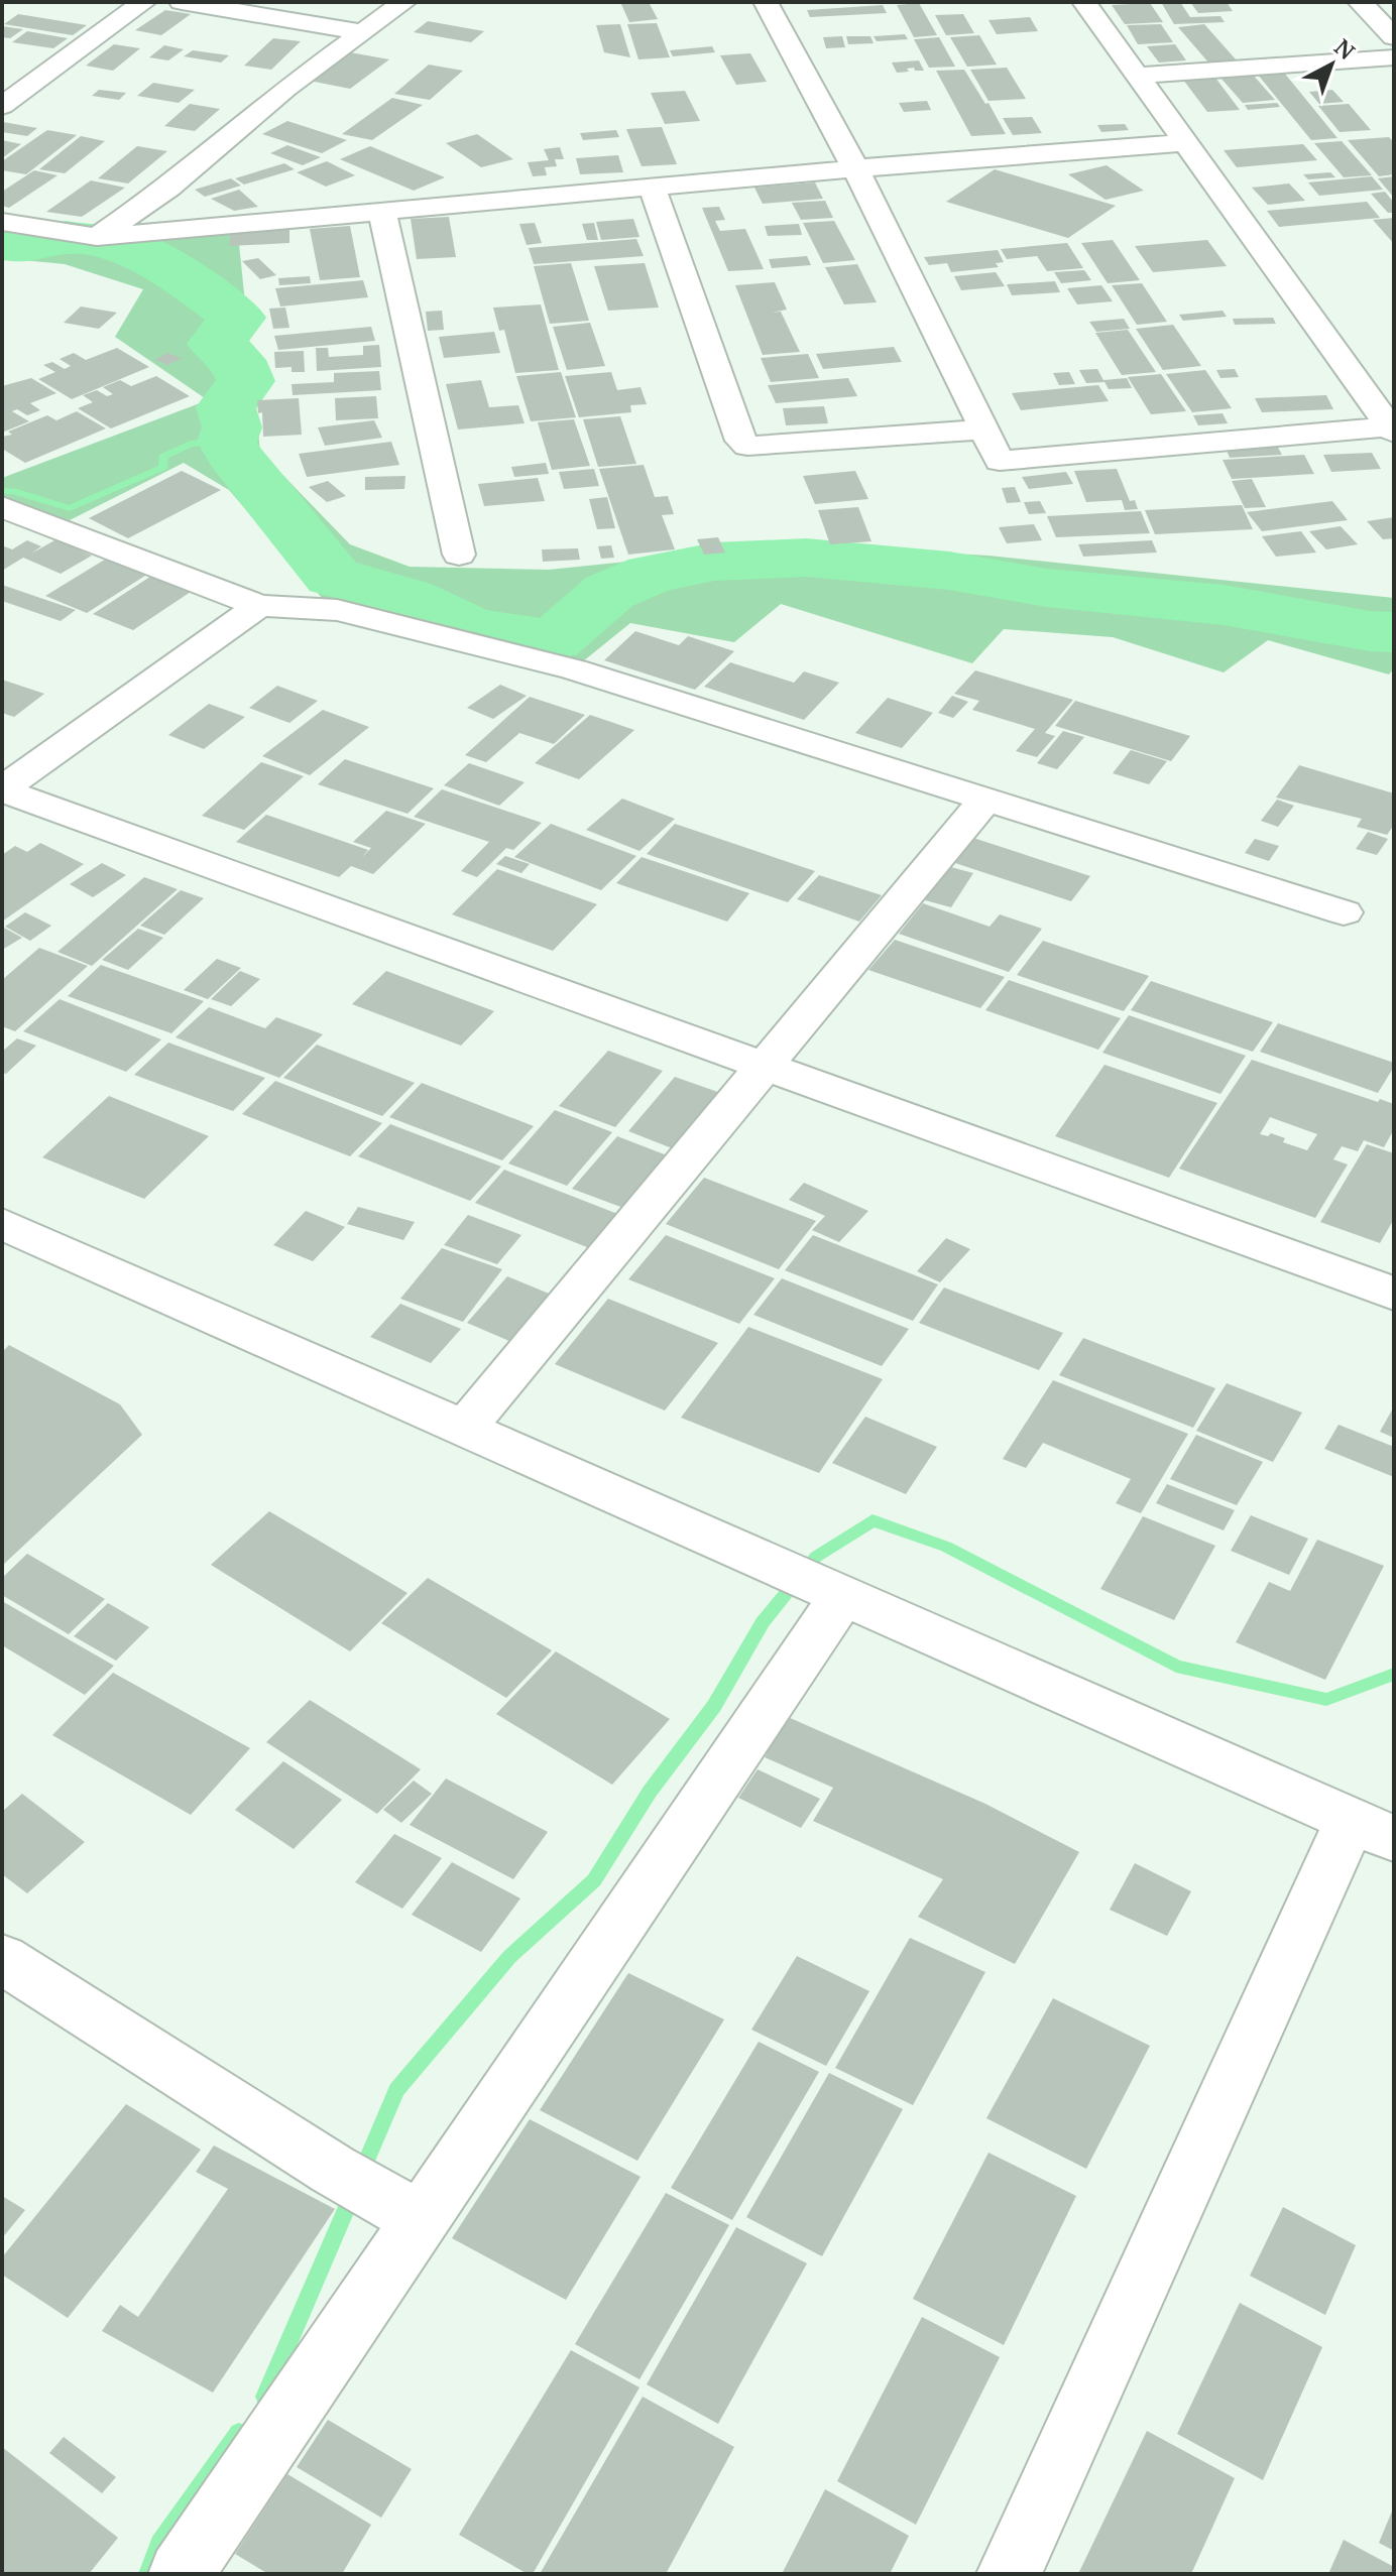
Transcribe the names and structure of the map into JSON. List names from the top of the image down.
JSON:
{
  "north": "top right"
}
